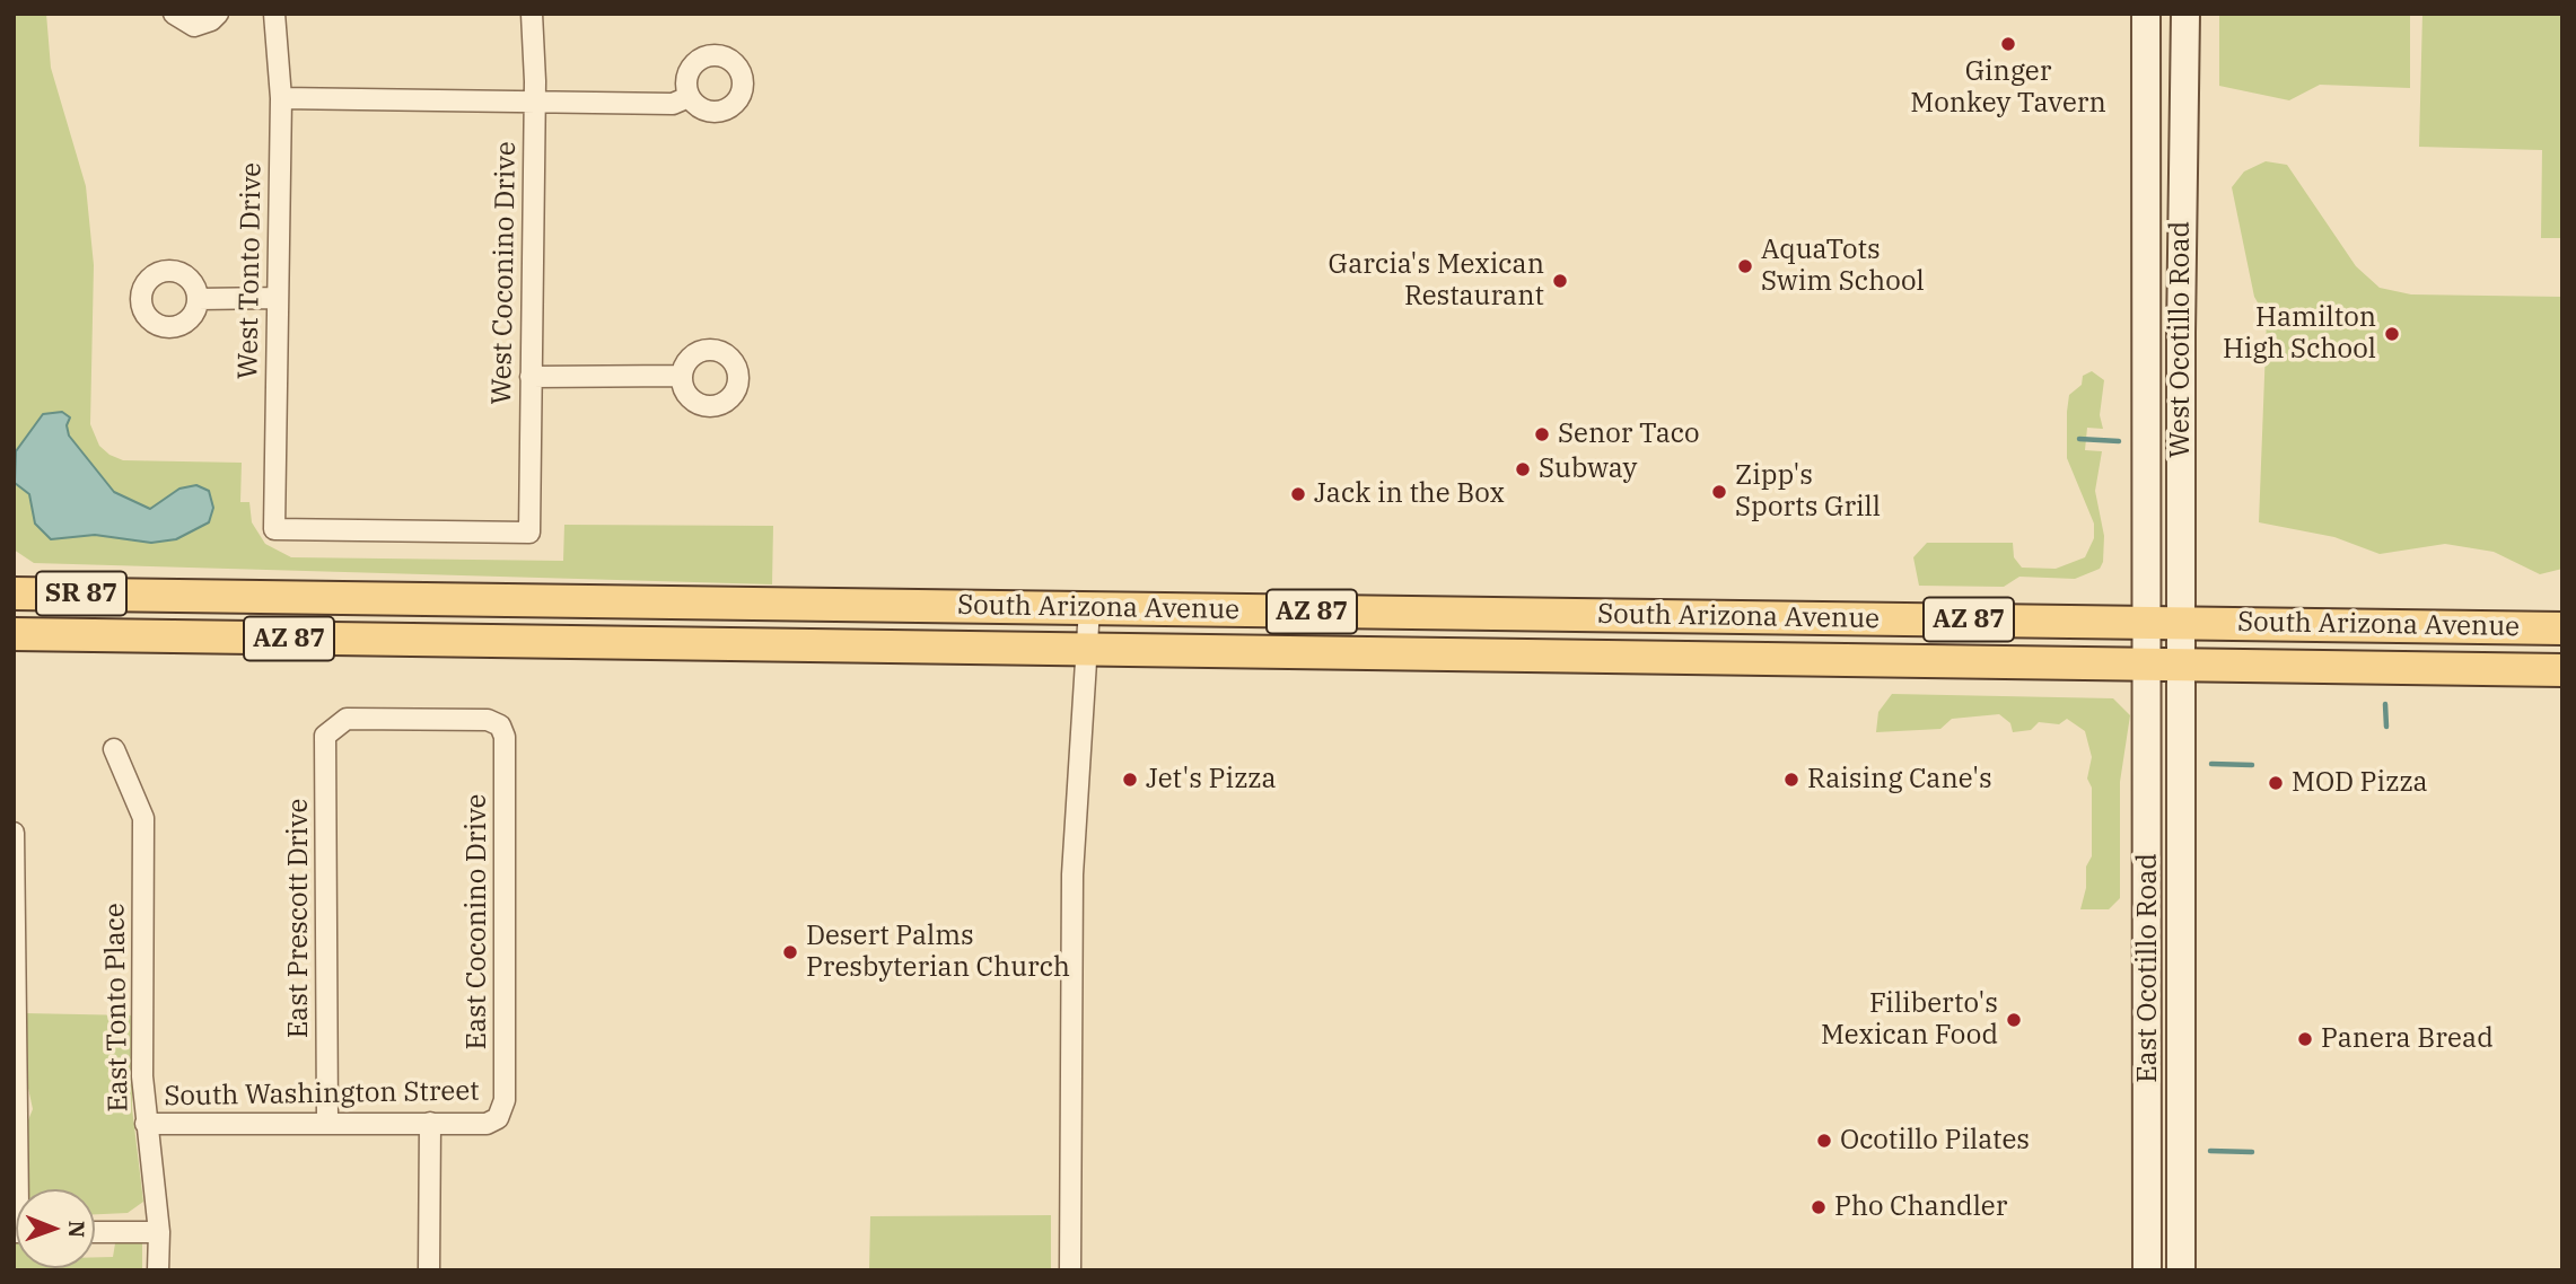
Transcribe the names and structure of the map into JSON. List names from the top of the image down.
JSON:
{
  "streets": {
    "main road": [
      "West Ocotillo Road",
      "SR 87",
      "South Arizona Avenue",
      "AZ 87",
      "East Ocotillo Road"
    ],
    "street": [
      "West Tonto Drive",
      "West Coconino Drive",
      "East Prescott Drive",
      "East Coconino Drive",
      "East Tonto Place",
      "South Washington Street"
    ]
  },
  "crossings": [
    ["West Tonto Drive", "West Coconino Drive"],
    ["West Ocotillo Road", "South Arizona Avenue"],
    ["West Ocotillo Road", "East Ocotillo Road"],
    ["South Arizona Avenue", "East Ocotillo Road"],
    ["East Prescott Drive", "East Coconino Drive"],
    ["East Prescott Drive", "South Washington Street"],
    ["East Coconino Drive", "South Washington Street"],
    ["East Tonto Place", "South Washington Street"]
  ],
  "places": [
    "Ginger Monkey Tavern",
    "AquaTots Swim School",
    "Garcia's Mexican Restaurant",
    "Hamilton High School",
    "Senor Taco",
    "Subway",
    "Zipp's Sports Grill",
    "Jack in the Box",
    "Jet's Pizza",
    "Raising Cane's",
    "MOD Pizza",
    "Desert Palms Presbyterian Church",
    "Filiberto's Mexican Food",
    "Panera Bread",
    "Ocotillo Pilates",
    "Pho Chandler"
  ],
  "north": "right"
}
